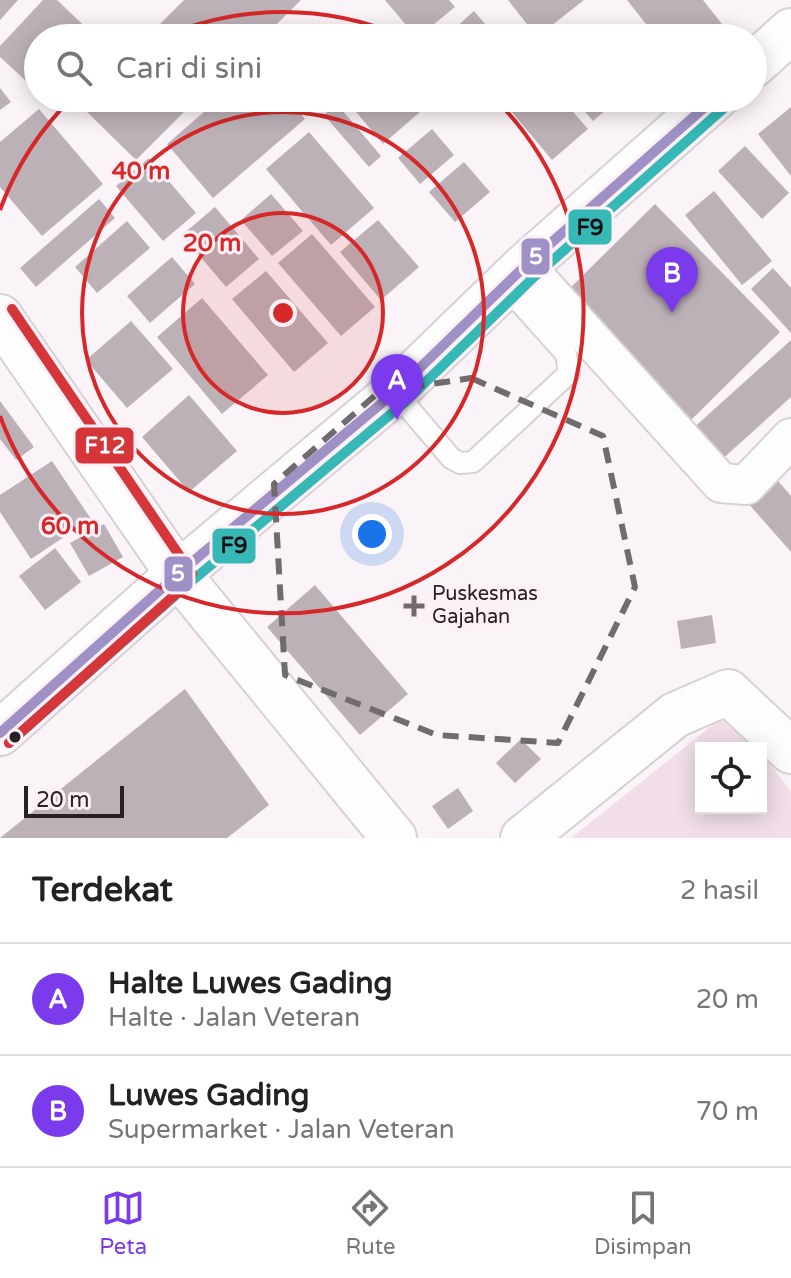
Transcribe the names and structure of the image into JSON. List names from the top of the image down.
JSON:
{
  "places": {
    "health": ["Puskesmas Gajahan"]
  },
  "lines": ["transit line 5", "transit line F9", "transit line F12"],
  "scale_bar": "20 m",
  "page": {
    "search": "Cari di sini",
    "pins": ["B", "A"],
    "scale": "20 m",
    "heading": ["Terdekat", "2 hasil"],
    "list": [
      {
        "mark": "A",
        "name": "Halte Luwes Gading",
        "note": "Halte · Jalan Veteran",
        "value": "20 m"
      },
      {
        "mark": "B",
        "name": "Luwes Gading",
        "note": "Supermarket · Jalan Veteran",
        "value": "70 m"
      }
    ],
    "nav": ["Peta", "Rute", "Disimpan"]
  },
  "rings": ["40 m", "20 m", "60 m"]
}
